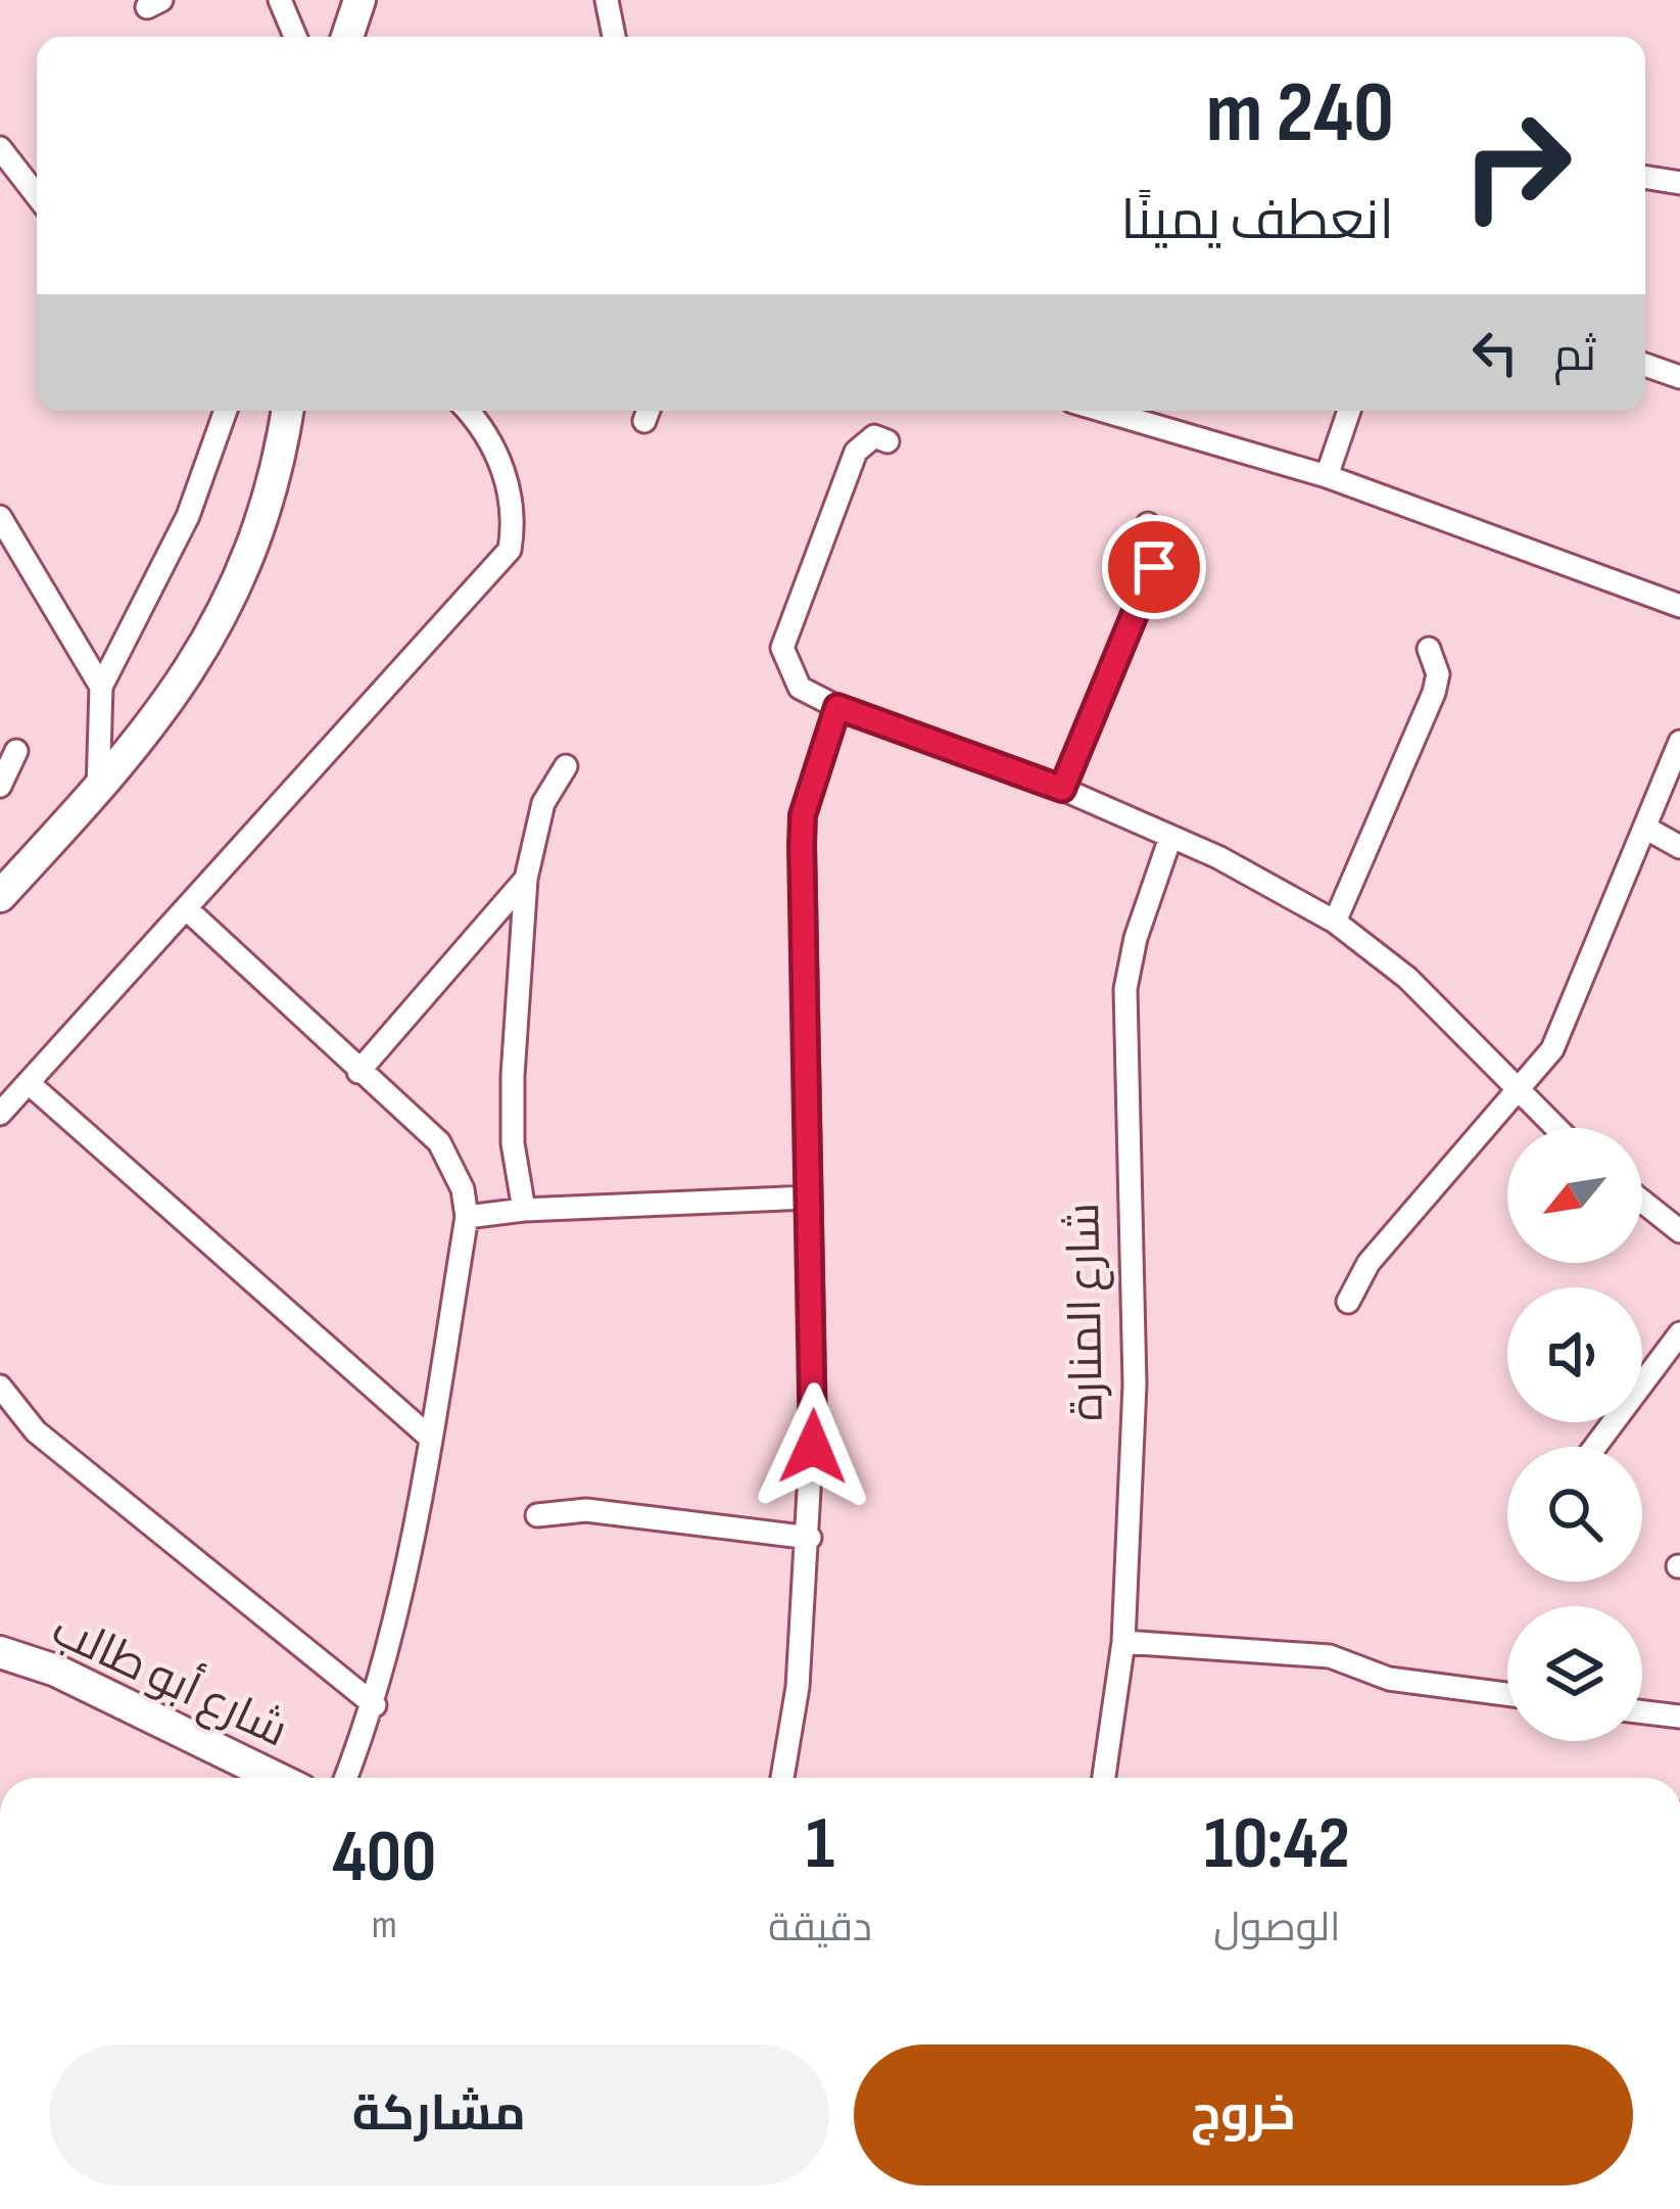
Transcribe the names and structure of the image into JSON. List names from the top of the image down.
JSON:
{
  "streets": {
    "street": ["شارع المنارة", "شارع أبو طالب"]
  },
  "north": "bottom left",
  "page": {
    "turn": ["240 m", "انعطف يمينًا"],
    "then": "ثم",
    "eta": [
      "10:42",
      "الوصول",
      "1",
      "دقيقة",
      "400",
      "m"
    ],
    "buttons": ["خروج", "مشاركة"]
  }
}
